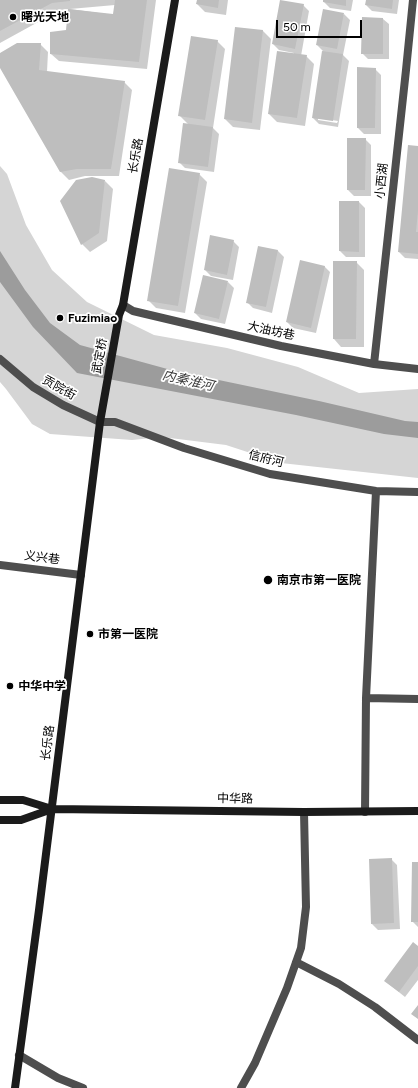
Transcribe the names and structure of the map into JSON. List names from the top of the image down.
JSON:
{
  "streets": {
    "main road": ["长乐路", "武定桥", "中华路"],
    "street": [
      "小西湖",
      "大油坊巷",
      "贡院街",
      "信府河",
      "义兴巷"
    ]
  },
  "crossings": [
    ["长乐路", "大油坊巷"],
    ["长乐路", "武定桥"],
    ["长乐路", "贡院街"],
    ["长乐路", "义兴巷"],
    ["长乐路", "中华路"],
    ["小西湖", "大油坊巷"],
    ["贡院街", "信府河"]
  ],
  "water": ["内秦淮河"],
  "places": [
    "曙光天地",
    "Fuzimiao",
    "南京市第一医院",
    "市第一医院",
    "中华中学"
  ],
  "scale_bar": "50 m"
}
